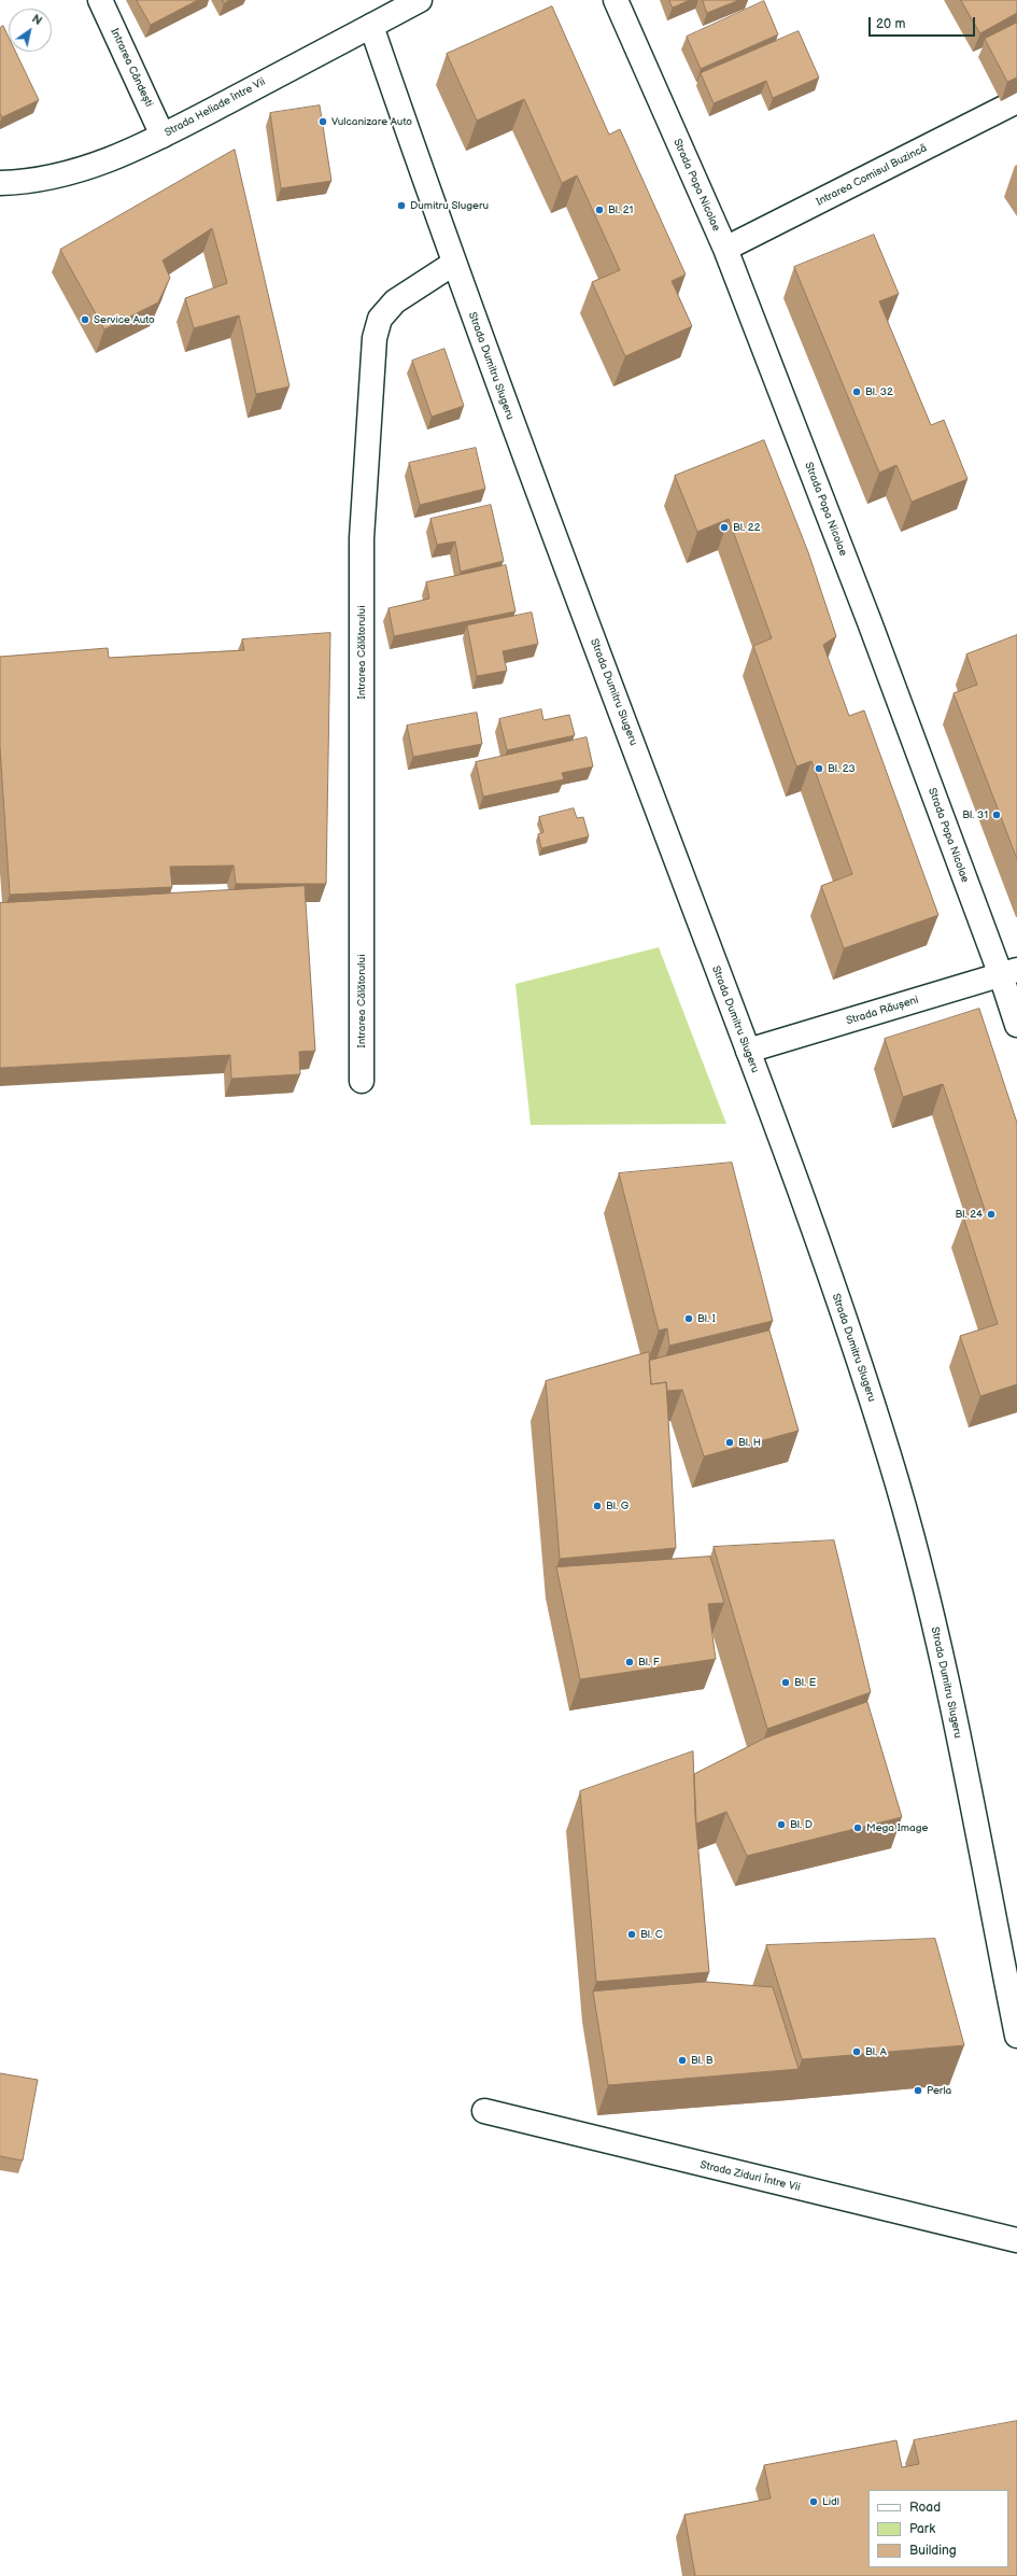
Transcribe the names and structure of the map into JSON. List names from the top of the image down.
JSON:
{
  "streets": {
    "street": [
      "Intrarea Cândești",
      "Strada Heliade între Vii",
      "Intrarea Comisul Buzincă",
      "Strada Popa Nicolae",
      "Strada Dumitru Slugeru",
      "Intrarea Călătorului",
      "Strada Răușeni",
      "Strada Ziduri Între Vii"
    ]
  },
  "crossings": [
    ["Intrarea Cândești", "Strada Heliade între Vii"],
    ["Strada Heliade între Vii", "Strada Dumitru Slugeru"],
    ["Intrarea Comisul Buzincă", "Strada Popa Nicolae"],
    ["Strada Popa Nicolae", "Strada Răușeni"],
    ["Strada Dumitru Slugeru", "Intrarea Călătorului"],
    ["Strada Dumitru Slugeru", "Strada Răușeni"]
  ],
  "places": [
    "Vulcanizare Auto",
    "Dumitru Slugeru",
    "Bl. 21",
    "Service Auto",
    "Bl. 32",
    "Bl. 22",
    "Bl. 23",
    "Bl. 31",
    "Bl. 24",
    "Bl. I",
    "Bl. H",
    "Bl. G",
    "Bl. F",
    "Bl. E",
    "Bl. D",
    "Mega Image",
    "Bl. C",
    "Bl. A",
    "Bl. B",
    "Perla",
    "Lidl"
  ],
  "legend": ["Road", "Park", "Building"],
  "scale_bar": "20 m",
  "north": "top right"
}
